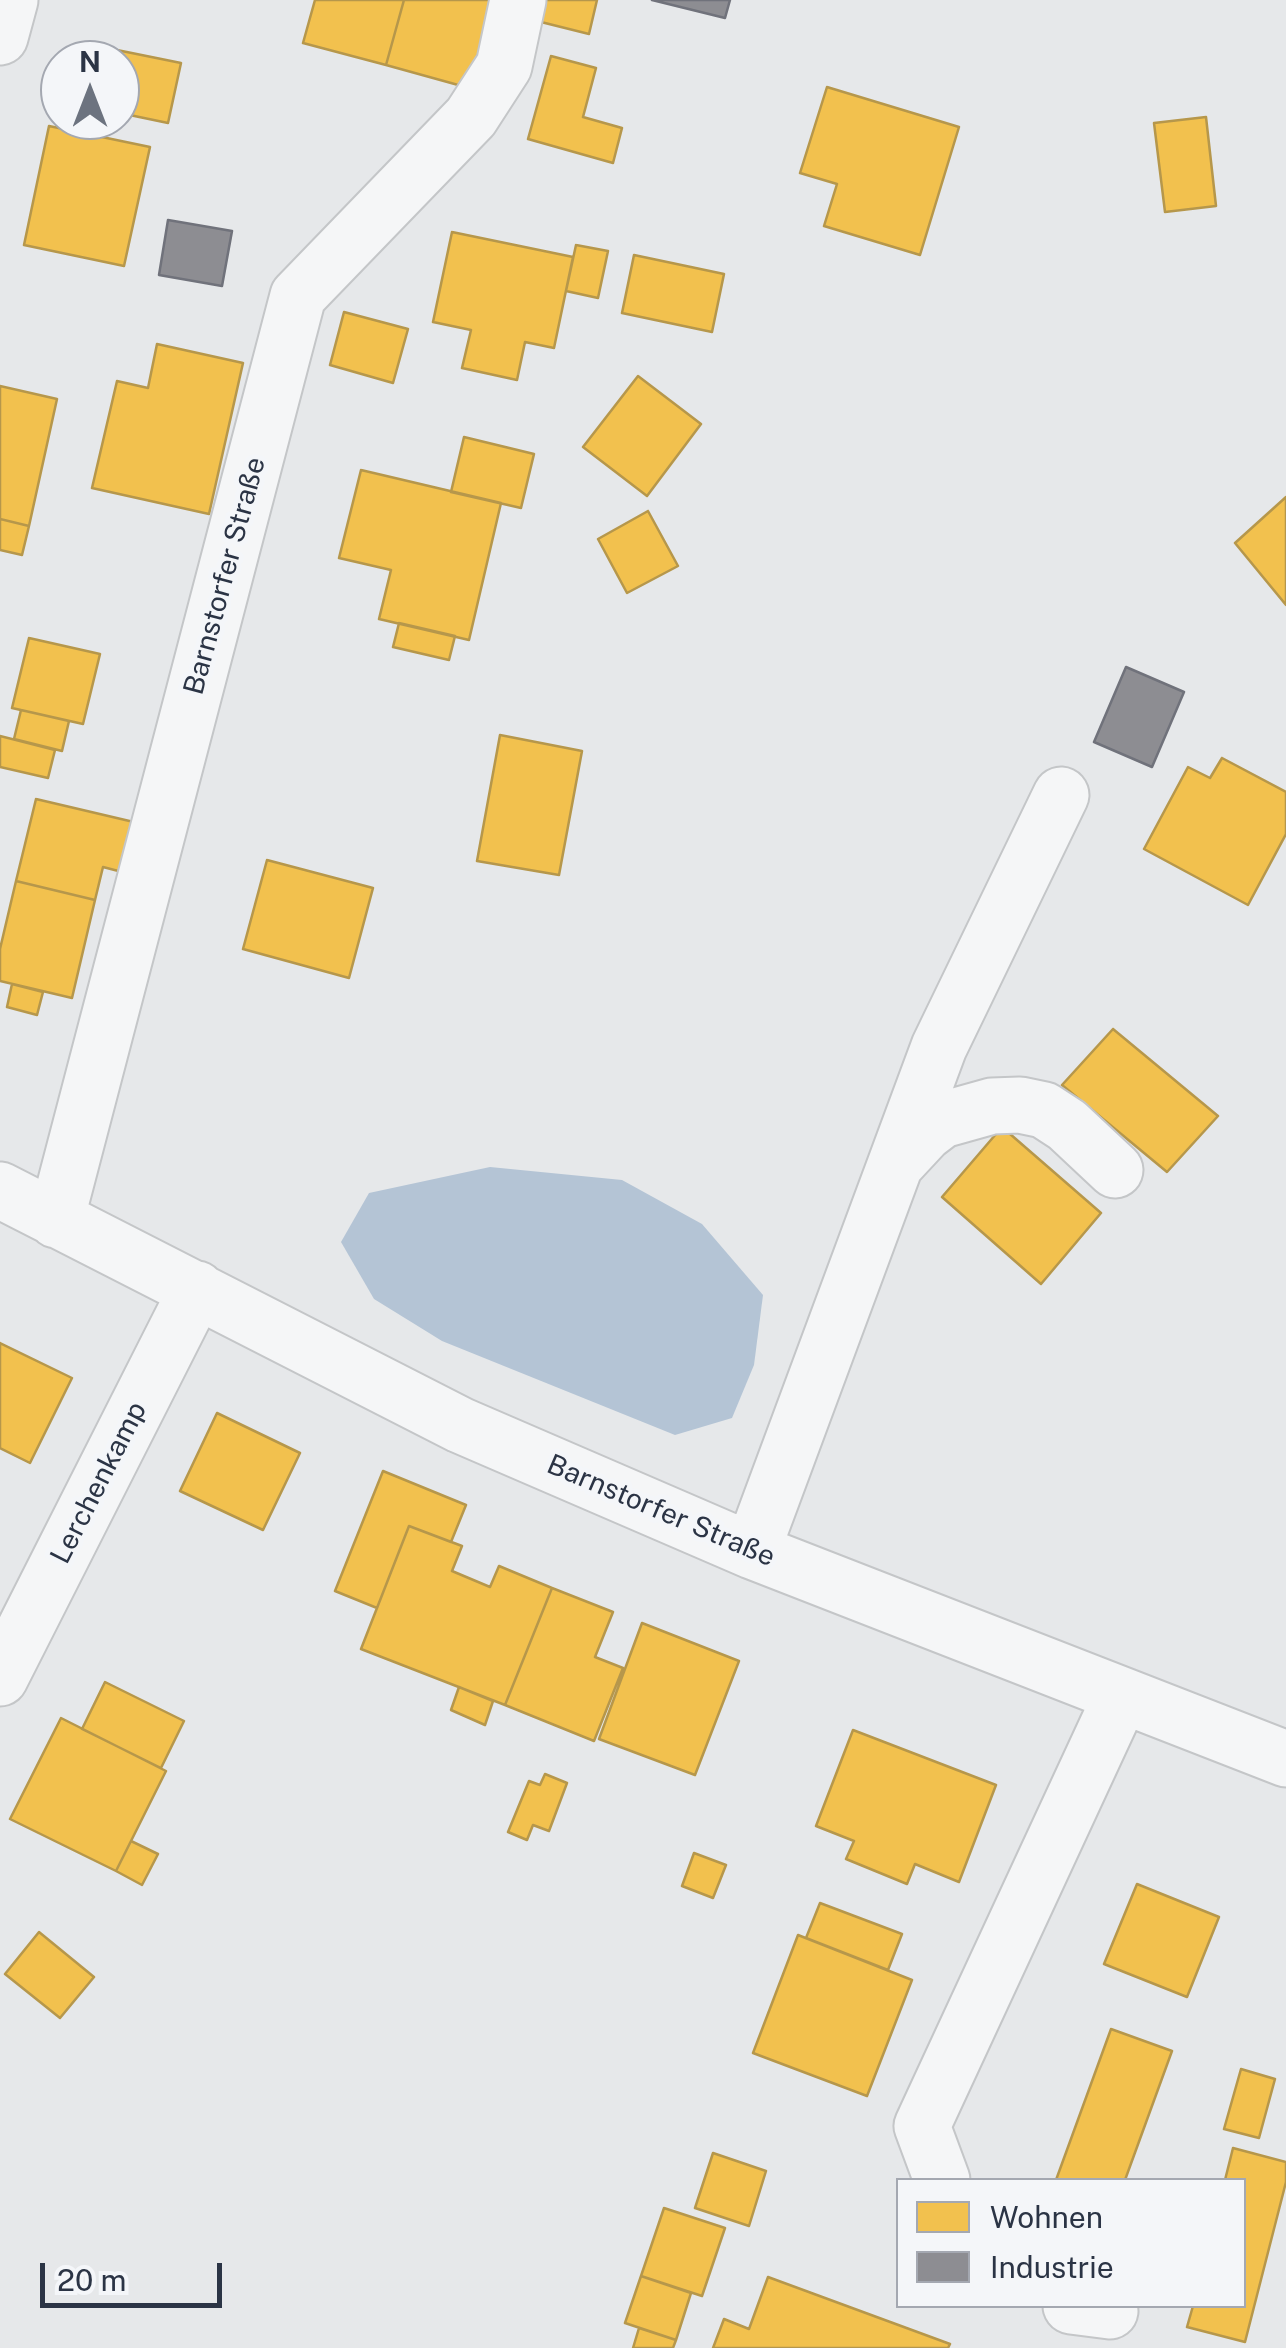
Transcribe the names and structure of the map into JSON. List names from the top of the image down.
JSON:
{
  "streets": {
    "street": ["Barnstorfer Straße", "Lerchenkamp"]
  },
  "crossings": [
    ["Barnstorfer Straße", "Lerchenkamp"]
  ],
  "legend": ["Wohnen", "Industrie"],
  "scale_bar": "20 m",
  "north": "top"
}
